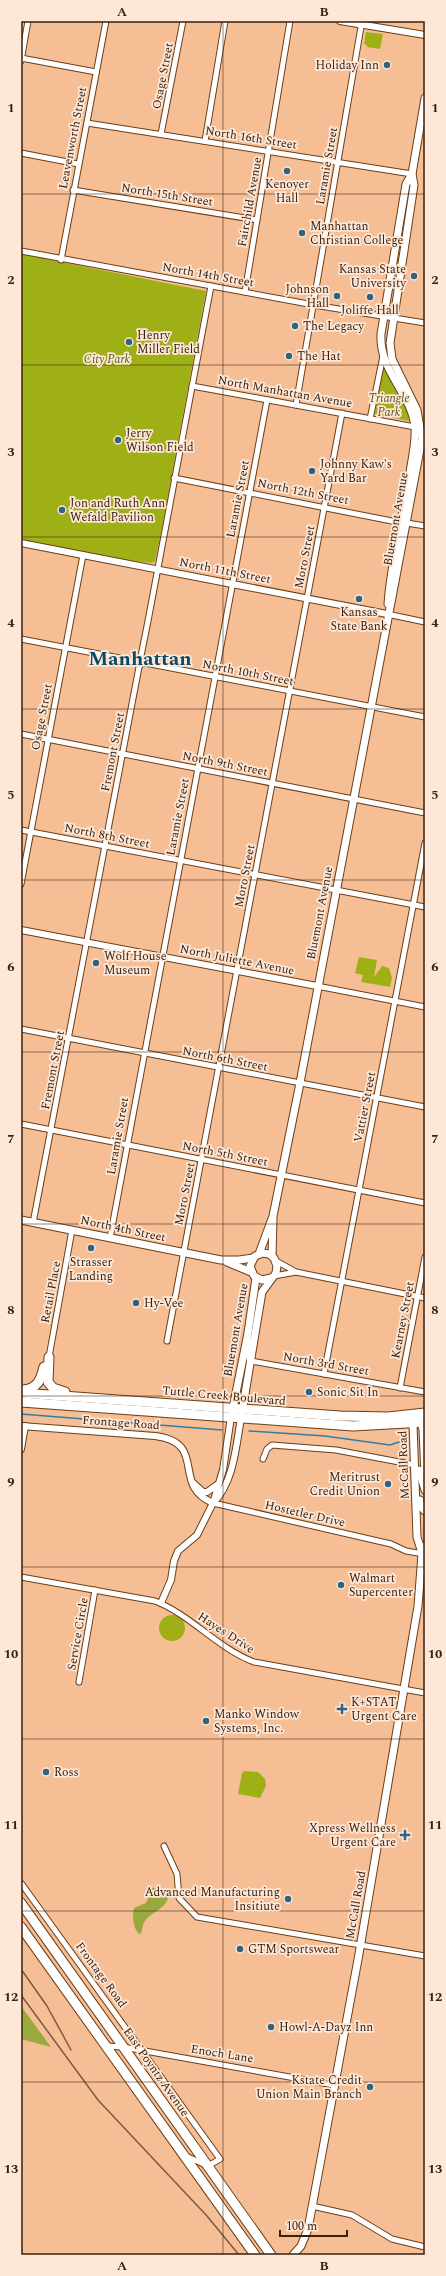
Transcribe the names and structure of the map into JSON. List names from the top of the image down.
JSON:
{
  "streets": {
    "highway": ["Tuttle Creek Boulevard", "East Poyntz Avenue"],
    "main road": ["Bluemont Avenue", "North 4th Street", "McCall Road"],
    "street": [
      "Osage Street",
      "Leavenworth Street",
      "North 16th Street",
      "Laramie Street",
      "North 15th Street",
      "Fairchild Avenue",
      "North 14th Street",
      "North Manhattan Avenue",
      "North 12th Street",
      "Moro Street",
      "North 11th Street",
      "North 10th Street",
      "Fremont Street",
      "North 9th Street",
      "North 8th Street",
      "North Juliette Avenue",
      "North 6th Street",
      "Vattier Street",
      "North 5th Street",
      "Retail Place",
      "Kearney Street",
      "North 3rd Street",
      "Frontage Road",
      "Hostetler Drive",
      "Hayes Drive",
      "Service Circle",
      "Enoch Lane"
    ]
  },
  "crossings": [
    ["Osage Street", "North 16th Street"],
    ["Osage Street", "North 11th Street"],
    ["Osage Street", "North 10th Street"],
    ["Osage Street", "North 9th Street"],
    ["Osage Street", "North 8th Street"],
    ["Leavenworth Street", "North 16th Street"],
    ["Leavenworth Street", "North 15th Street"],
    ["Leavenworth Street", "North 14th Street"],
    ["North 16th Street", "Laramie Street"],
    ["North 16th Street", "Fairchild Avenue"],
    ["Laramie Street", "North 14th Street"],
    ["Laramie Street", "North Manhattan Avenue"],
    ["Laramie Street", "North 12th Street"],
    ["Laramie Street", "North 11th Street"],
    ["Laramie Street", "North 10th Street"],
    ["Laramie Street", "North 9th Street"],
    ["Laramie Street", "North 8th Street"],
    ["Laramie Street", "North Juliette Avenue"],
    ["Laramie Street", "North 6th Street"],
    ["Laramie Street", "North 5th Street"],
    ["Laramie Street", "North 4th Street"],
    ["North 15th Street", "Fairchild Avenue"],
    ["Fairchild Avenue", "North 14th Street"],
    ["North 14th Street", "Fremont Street"],
    ["North Manhattan Avenue", "Bluemont Avenue"],
    ["North Manhattan Avenue", "Moro Street"],
    ["North Manhattan Avenue", "Fremont Street"],
    ["North 12th Street", "Bluemont Avenue"],
    ["North 12th Street", "Moro Street"],
    ["North 12th Street", "Fremont Street"],
    ["Bluemont Avenue", "North 11th Street"],
    ["Bluemont Avenue", "North 10th Street"],
    ["Bluemont Avenue", "North 9th Street"],
    ["Bluemont Avenue", "North 8th Street"],
    ["Bluemont Avenue", "North Juliette Avenue"],
    ["Bluemont Avenue", "North 6th Street"],
    ["Bluemont Avenue", "North 5th Street"],
    ["Bluemont Avenue", "North 4th Street"],
    ["Bluemont Avenue", "North 3rd Street"],
    ["Bluemont Avenue", "Tuttle Creek Boulevard"],
    ["Bluemont Avenue", "Hostetler Drive"],
    ["Bluemont Avenue", "Hayes Drive"],
    ["Moro Street", "North 11th Street"],
    ["Moro Street", "North 10th Street"],
    ["Moro Street", "North 9th Street"],
    ["Moro Street", "North 8th Street"],
    ["Moro Street", "North Juliette Avenue"],
    ["Moro Street", "North 6th Street"],
    ["Moro Street", "North 5th Street"],
    ["Moro Street", "North 4th Street"],
    ["North 11th Street", "Fremont Street"],
    ["North 10th Street", "Fremont Street"],
    ["Fremont Street", "North 9th Street"],
    ["Fremont Street", "North 8th Street"],
    ["Fremont Street", "North Juliette Avenue"],
    ["Fremont Street", "North 6th Street"],
    ["Fremont Street", "North 5th Street"],
    ["Fremont Street", "North 4th Street"],
    ["North 8th Street", "Vattier Street"],
    ["North Juliette Avenue", "Vattier Street"],
    ["North 6th Street", "Vattier Street"],
    ["Vattier Street", "North 5th Street"],
    ["Vattier Street", "North 3rd Street"],
    ["North 4th Street", "Retail Place"],
    ["Kearney Street", "North 3rd Street"],
    ["Tuttle Creek Boulevard", "McCall Road"],
    ["Frontage Road", "Hostetler Drive"],
    ["Frontage Road", "Enoch Lane"],
    ["Frontage Road", "East Poyntz Avenue"],
    ["McCall Road", "Hostetler Drive"],
    ["McCall Road", "Hayes Drive"],
    ["McCall Road", "Enoch Lane"],
    ["Hayes Drive", "Service Circle"],
    ["Enoch Lane", "East Poyntz Avenue"]
  ],
  "districts": ["Manhattan"],
  "parks": ["City Park", "Triangle Park"],
  "places": {
    "other": [
      "Holiday Inn",
      "Kenoyer Hall",
      "Manhattan Christian College",
      "Kansas State University",
      "Johnson Hall",
      "Joliffe Hall",
      "The Legacy",
      "Henry Miller Field",
      "The Hat",
      "Jerry Wilson Field",
      "Johnny Kaw's Yard Bar",
      "Jon and Ruth Ann Wefald Pavilion",
      "Kansas State Bank",
      "Wolf House Museum",
      "Strasser Landing",
      "Hy-Vee",
      "Sonic Sit In",
      "Meritrust Credit Union",
      "Walmart Supercenter",
      "Manko Window Systems, Inc.",
      "Ross",
      "Advanced Manufacturing Insitiute",
      "GTM Sportswear",
      "Howl-A-Dayz Inn",
      "Kstate Credit Union Main Branch"
    ],
    "health": ["K+STAT Urgent Care", "Xpress Wellness Urgent Care"]
  },
  "scale_bar": "100 m",
  "grid": {
    "columns": ["A", "B"],
    "rows": [
      "1",
      "2",
      "3",
      "4",
      "5",
      "6",
      "7",
      "8",
      "9",
      "10",
      "11",
      "12",
      "13"
    ]
  }
}
